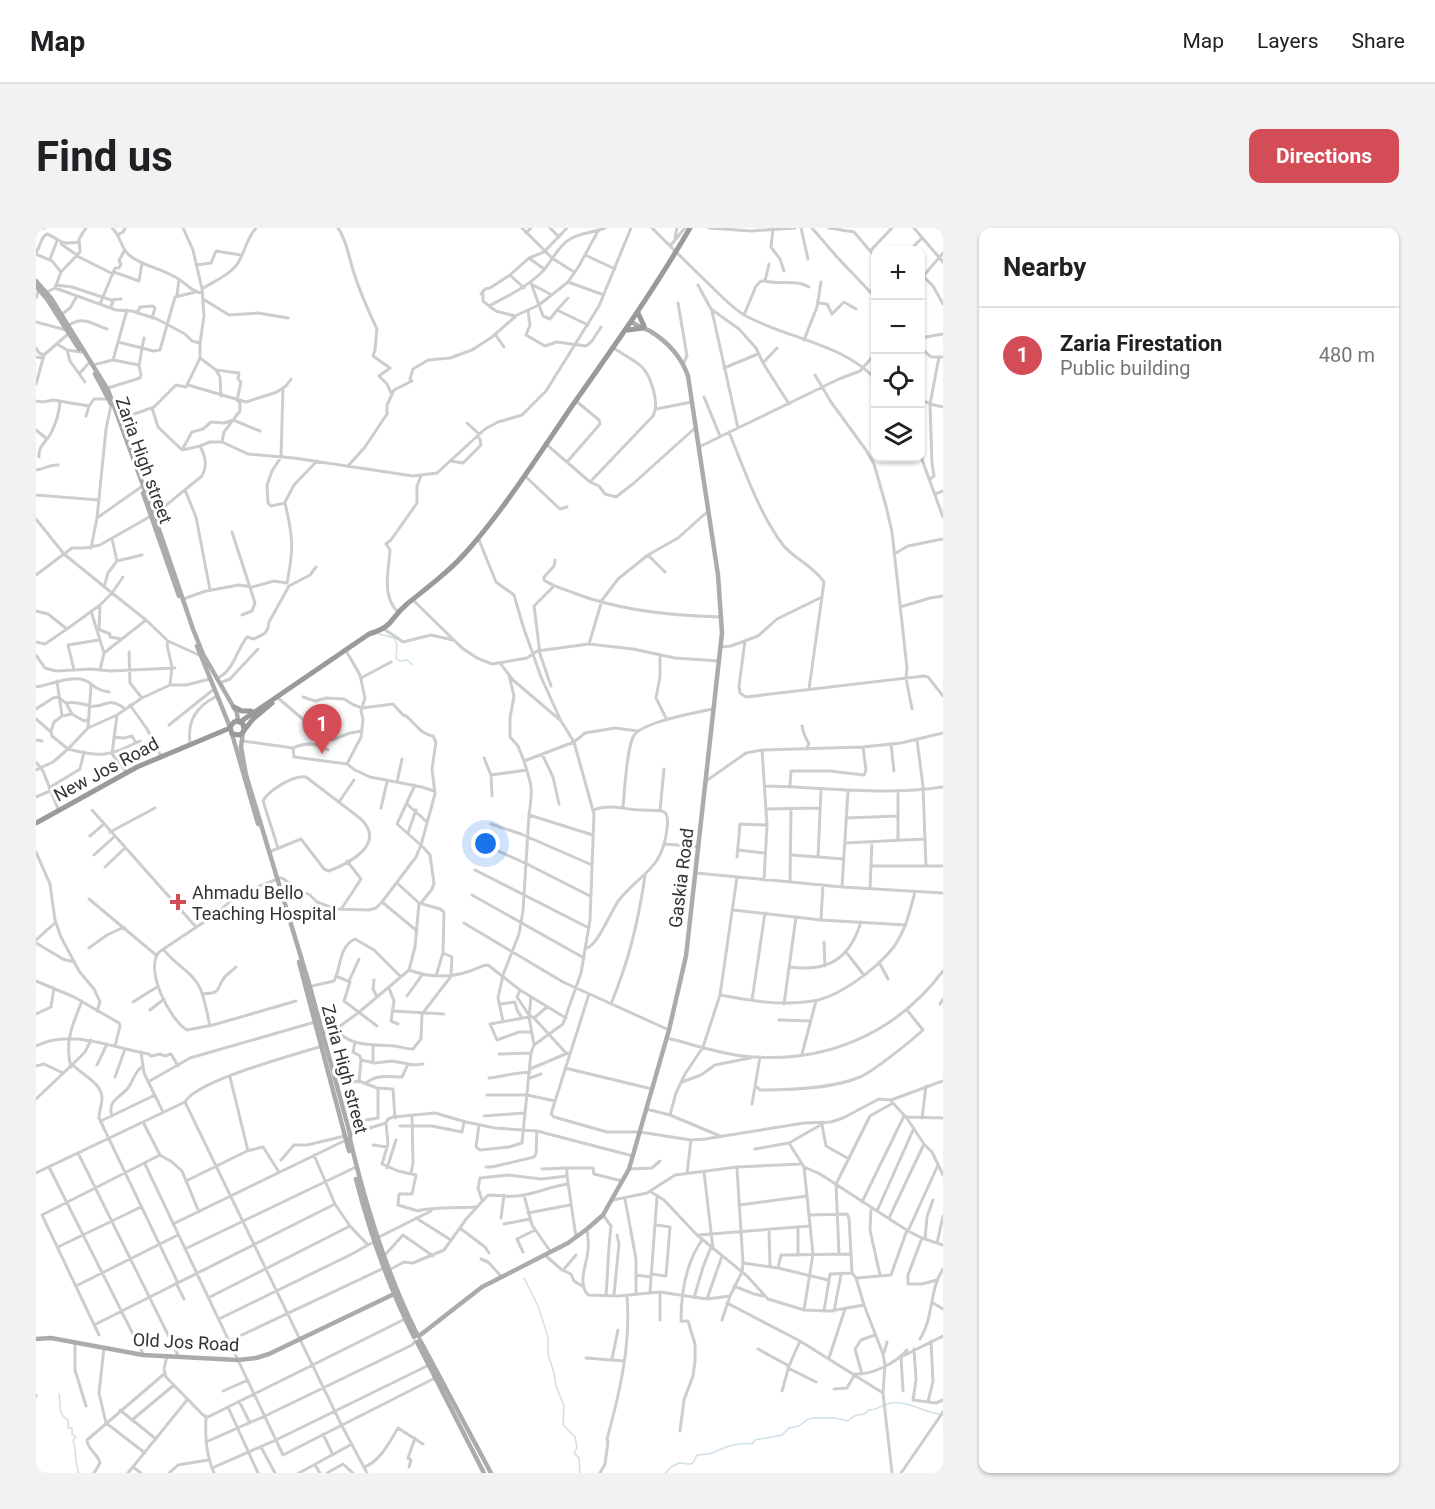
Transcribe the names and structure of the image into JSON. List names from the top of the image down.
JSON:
{
  "streets": {
    "highway": ["New Jos Road"],
    "main road": ["Zaria High street", "Gaskia Road", "Old Jos Road"]
  },
  "crossings": [
    ["Zaria High street", "Gaskia Road"],
    ["Zaria High street", "Old Jos Road"]
  ],
  "places": {
    "health": ["Ahmadu Bello Teaching Hospital"]
  },
  "page": {
    "header": "Map",
    "nav": ["Map", "Layers", "Share"],
    "buttons": "Directions",
    "title": "Find us",
    "heading": "Nearby",
    "map_buttons": ["+", "−"],
    "list": [
      {
        "mark": "1",
        "name": "Zaria Firestation",
        "note": "Public building",
        "value": "480 m"
      }
    ],
    "pins": "1"
  }
}
